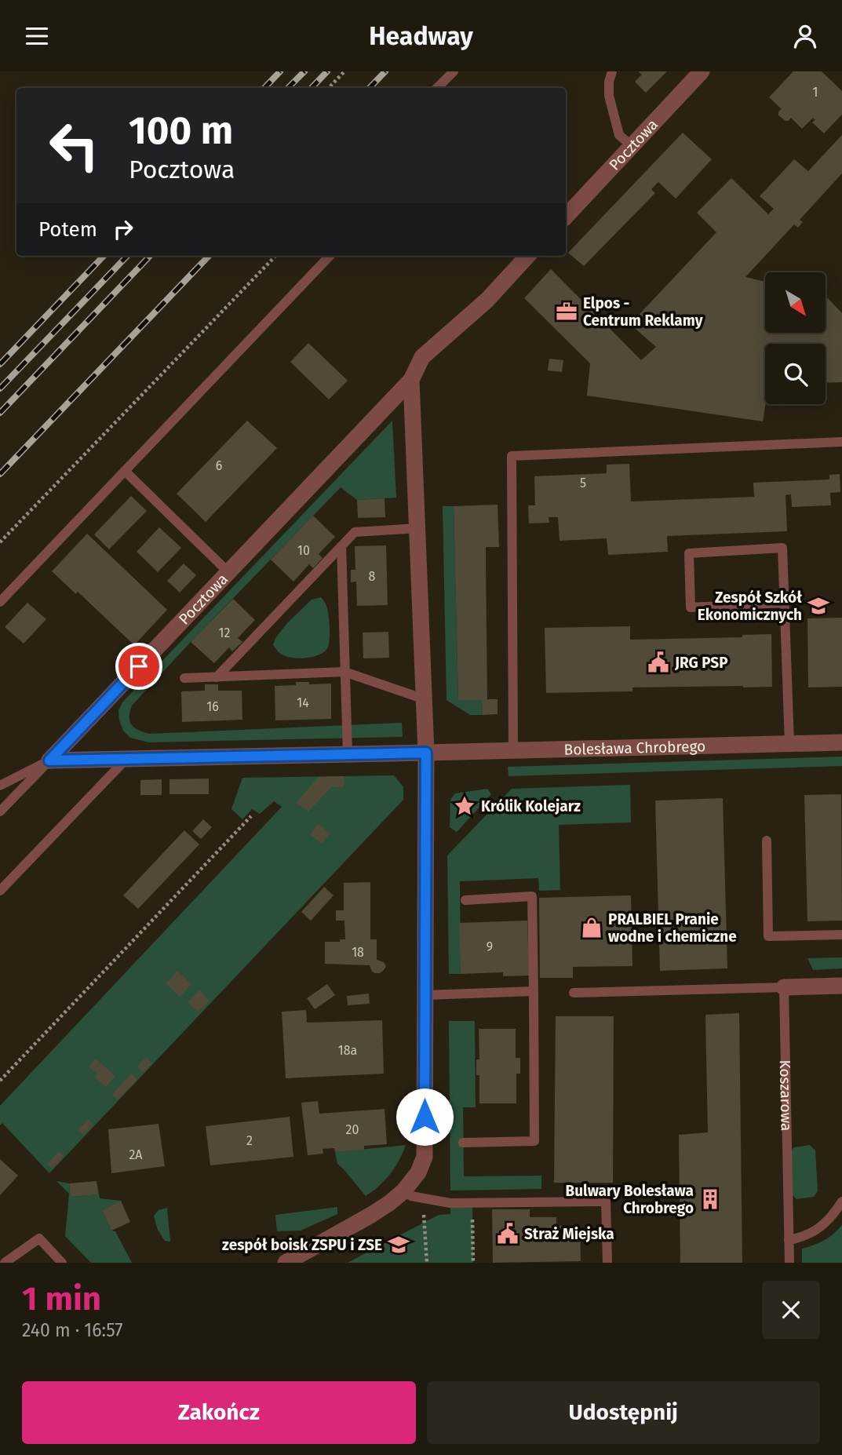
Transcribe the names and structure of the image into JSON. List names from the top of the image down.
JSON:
{
  "streets": {
    "street": ["Pocztowa", "Bolesława Chrobrego"],
    "lane": ["Koszarowa"]
  },
  "places": {
    "office": ["Elpos - Centrum Reklamy"],
    "school or university": ["Zespół Szkół Ekonomicznych", "zespół boisk ZSPU i ZSE"],
    "public building": ["JRG PSP", "Straż Miejska"],
    "place": ["Królik Kolejarz"],
    "shop": ["PRALBIEL Pranie wodne i chemiczne"],
    "building": ["Bulwary Bolesława Chrobrego"]
  },
  "house_numbers": [
    "1",
    "6",
    "5",
    "10",
    "8",
    "12",
    "14",
    "16",
    "9",
    "18",
    "18a",
    "20",
    "2",
    "2A"
  ],
  "north": "bottom right",
  "page": {
    "header": "Headway",
    "turn": ["100 m", "Pocztowa"],
    "then": "Potem",
    "heading": ["1 min", "240 m · 16:57"],
    "buttons": ["Zakończ", "Udostępnij"]
  }
}
